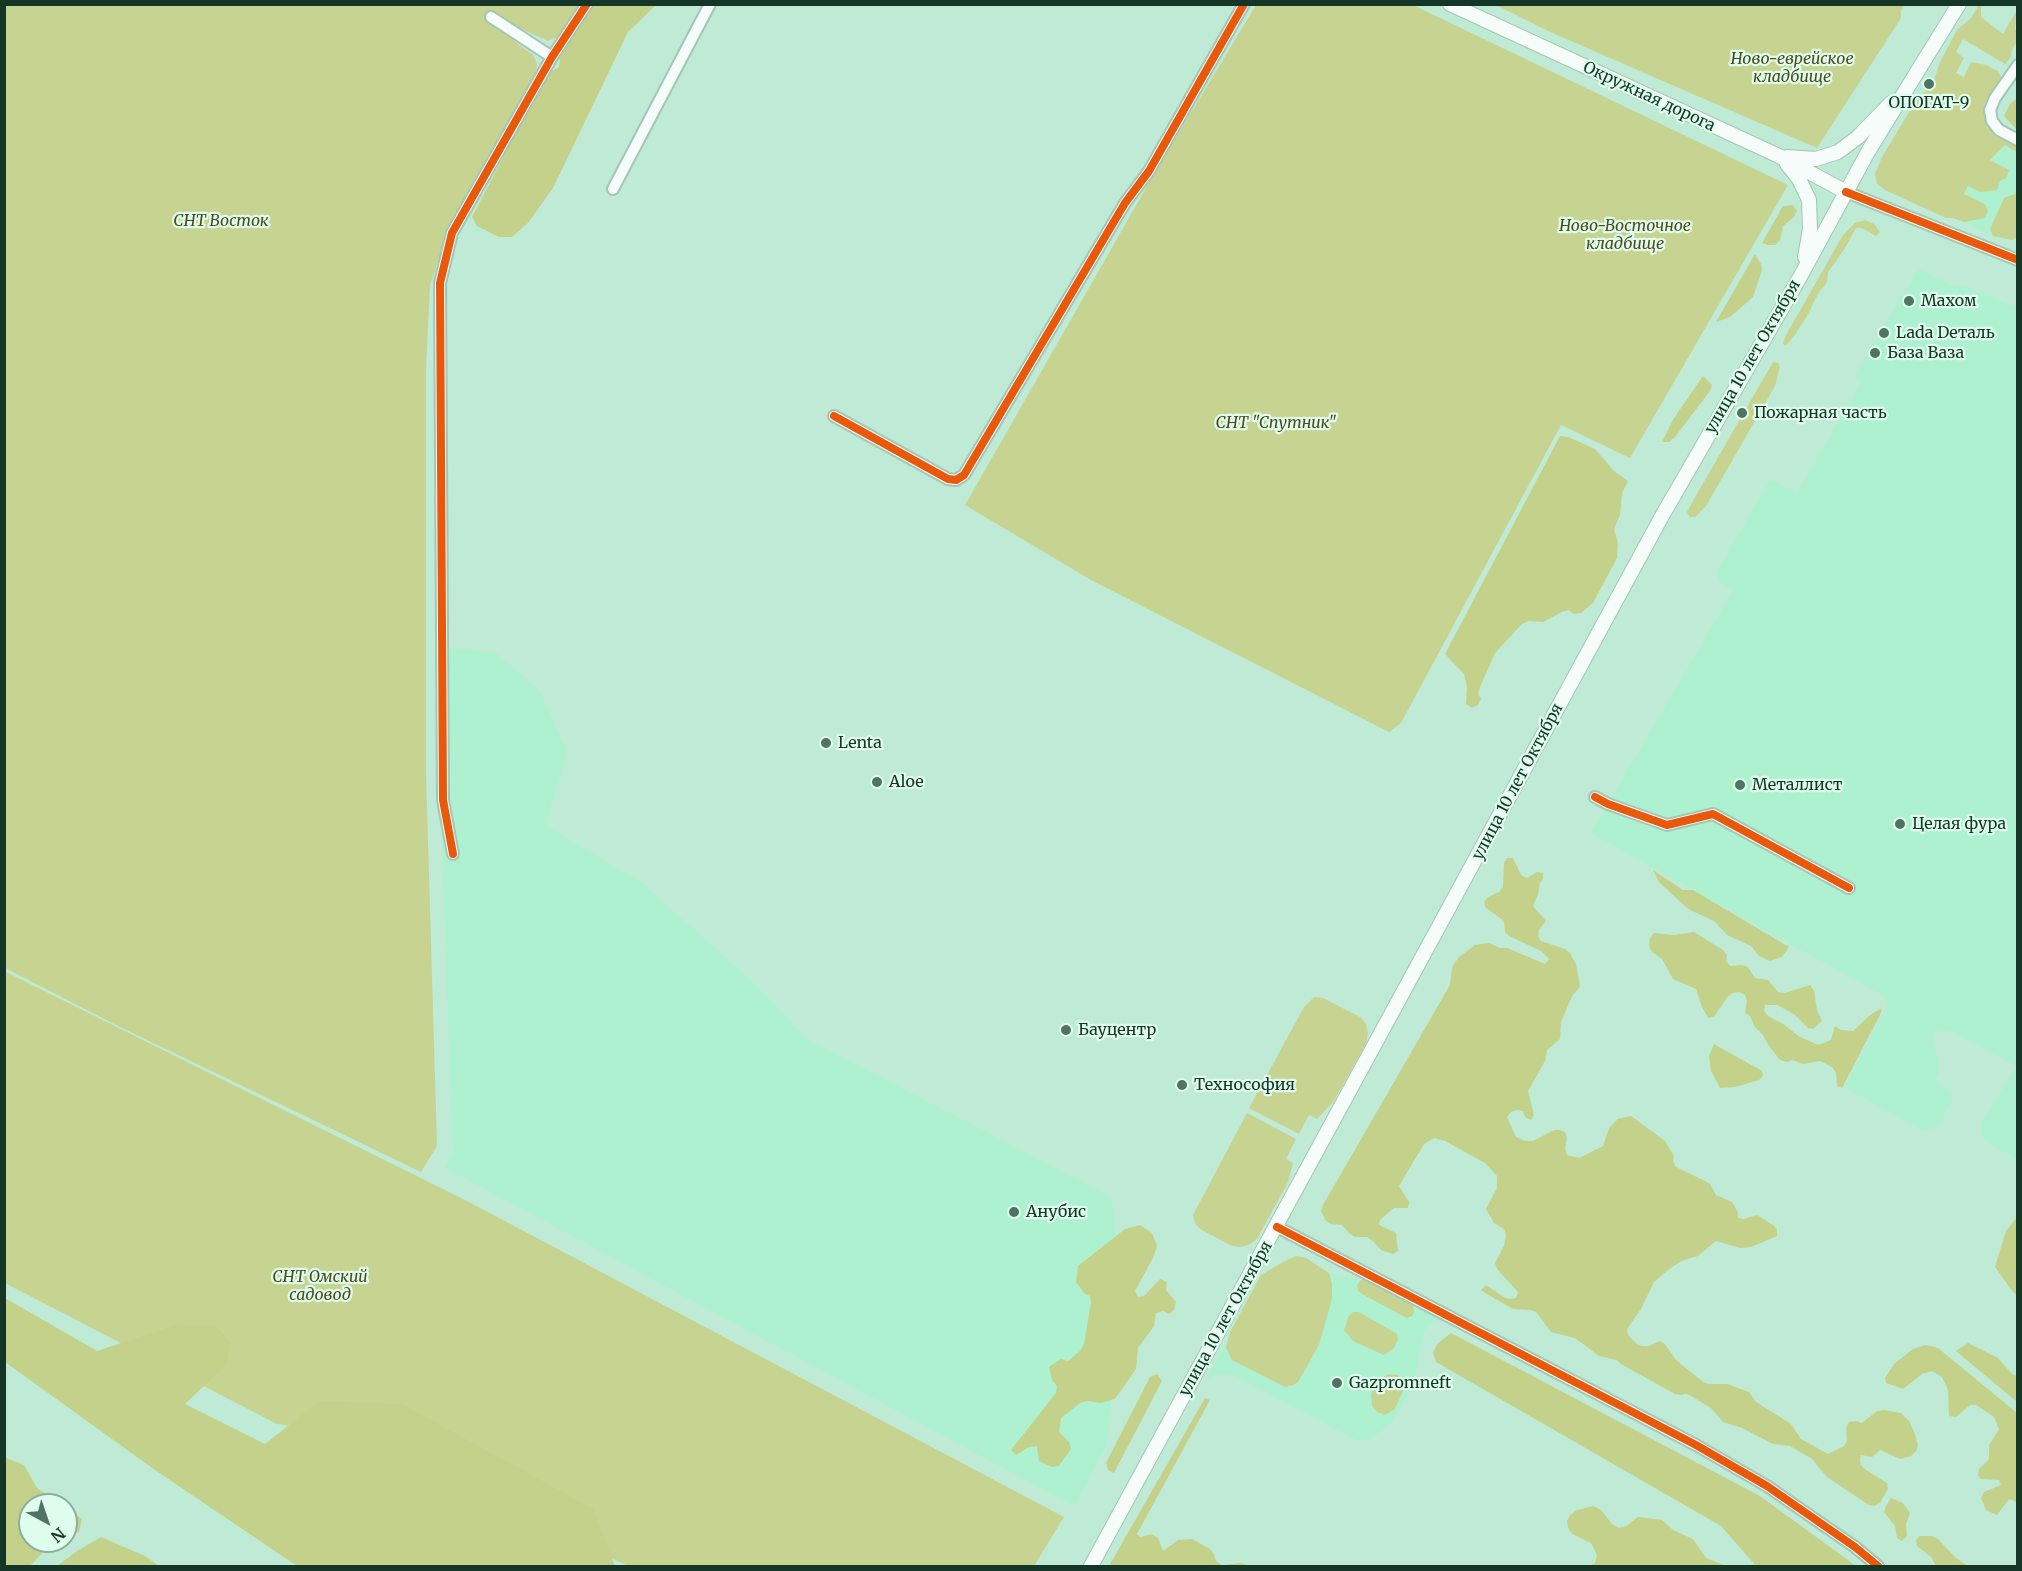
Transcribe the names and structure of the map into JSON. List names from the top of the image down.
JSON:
{
  "streets": {
    "main road": ["Окружная дорога", "улица 10 лет Октября"]
  },
  "crossings": [
    ["Окружная дорога", "улица 10 лет Октября"]
  ],
  "parks": [
    "Ново-еврейское кладбище",
    "СНТ Восток",
    "Ново-Восточное кладбище",
    "СНТ \"Спутник\"",
    "СНТ Омский садовод"
  ],
  "places": [
    "ОПОГАТ-9",
    "Махом",
    "Lada Dеталь",
    "База Ваза",
    "Пожарная часть",
    "Lenta",
    "Aloe",
    "Металлист",
    "Целая фура",
    "Бауцентр",
    "Технософия",
    "Анубис",
    "Gazpromneft"
  ],
  "north": "bottom right"
}
